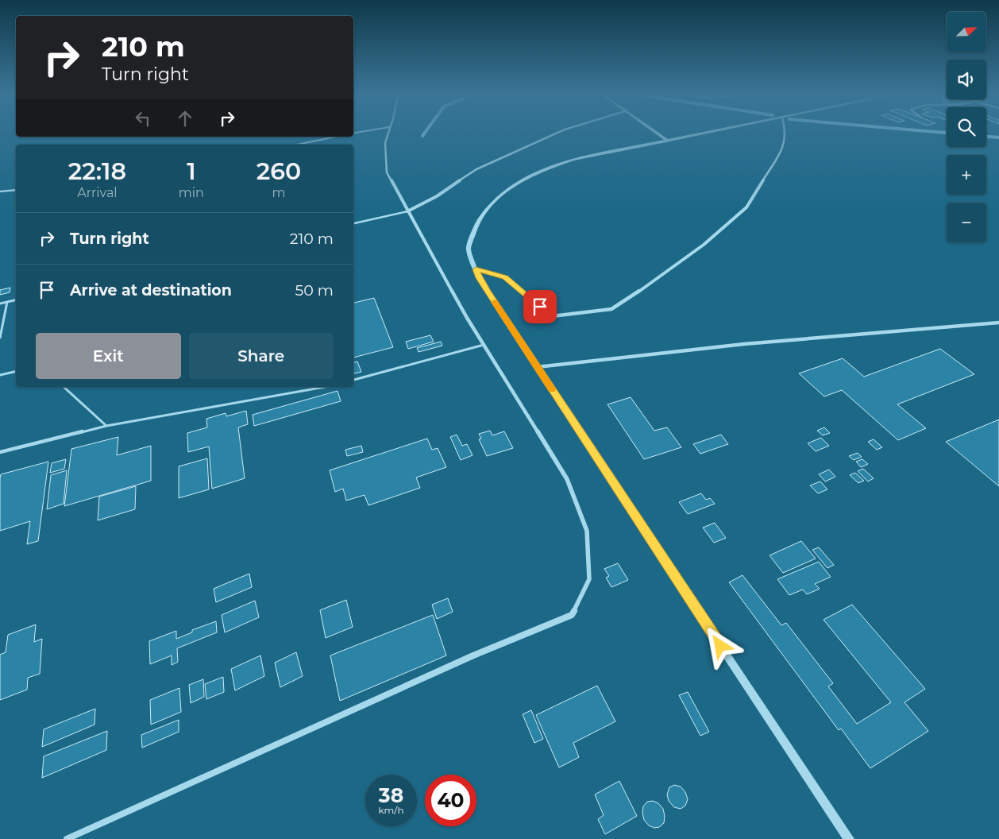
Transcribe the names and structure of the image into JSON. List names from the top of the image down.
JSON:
{
  "north": "top right",
  "page": {
    "map_buttons": ["+", "−"],
    "turn": ["210 m", "Turn right"],
    "eta": [
      "22:18",
      "Arrival",
      "1",
      "min",
      "260",
      "m"
    ],
    "list": [
      {
        "name": "Turn right",
        "value": "210 m"
      },
      {
        "name": "Arrive at destination",
        "value": "50 m"
      }
    ],
    "buttons": ["Exit", "Share"],
    "speed": "38 km/h",
    "limit": "40"
  }
}
